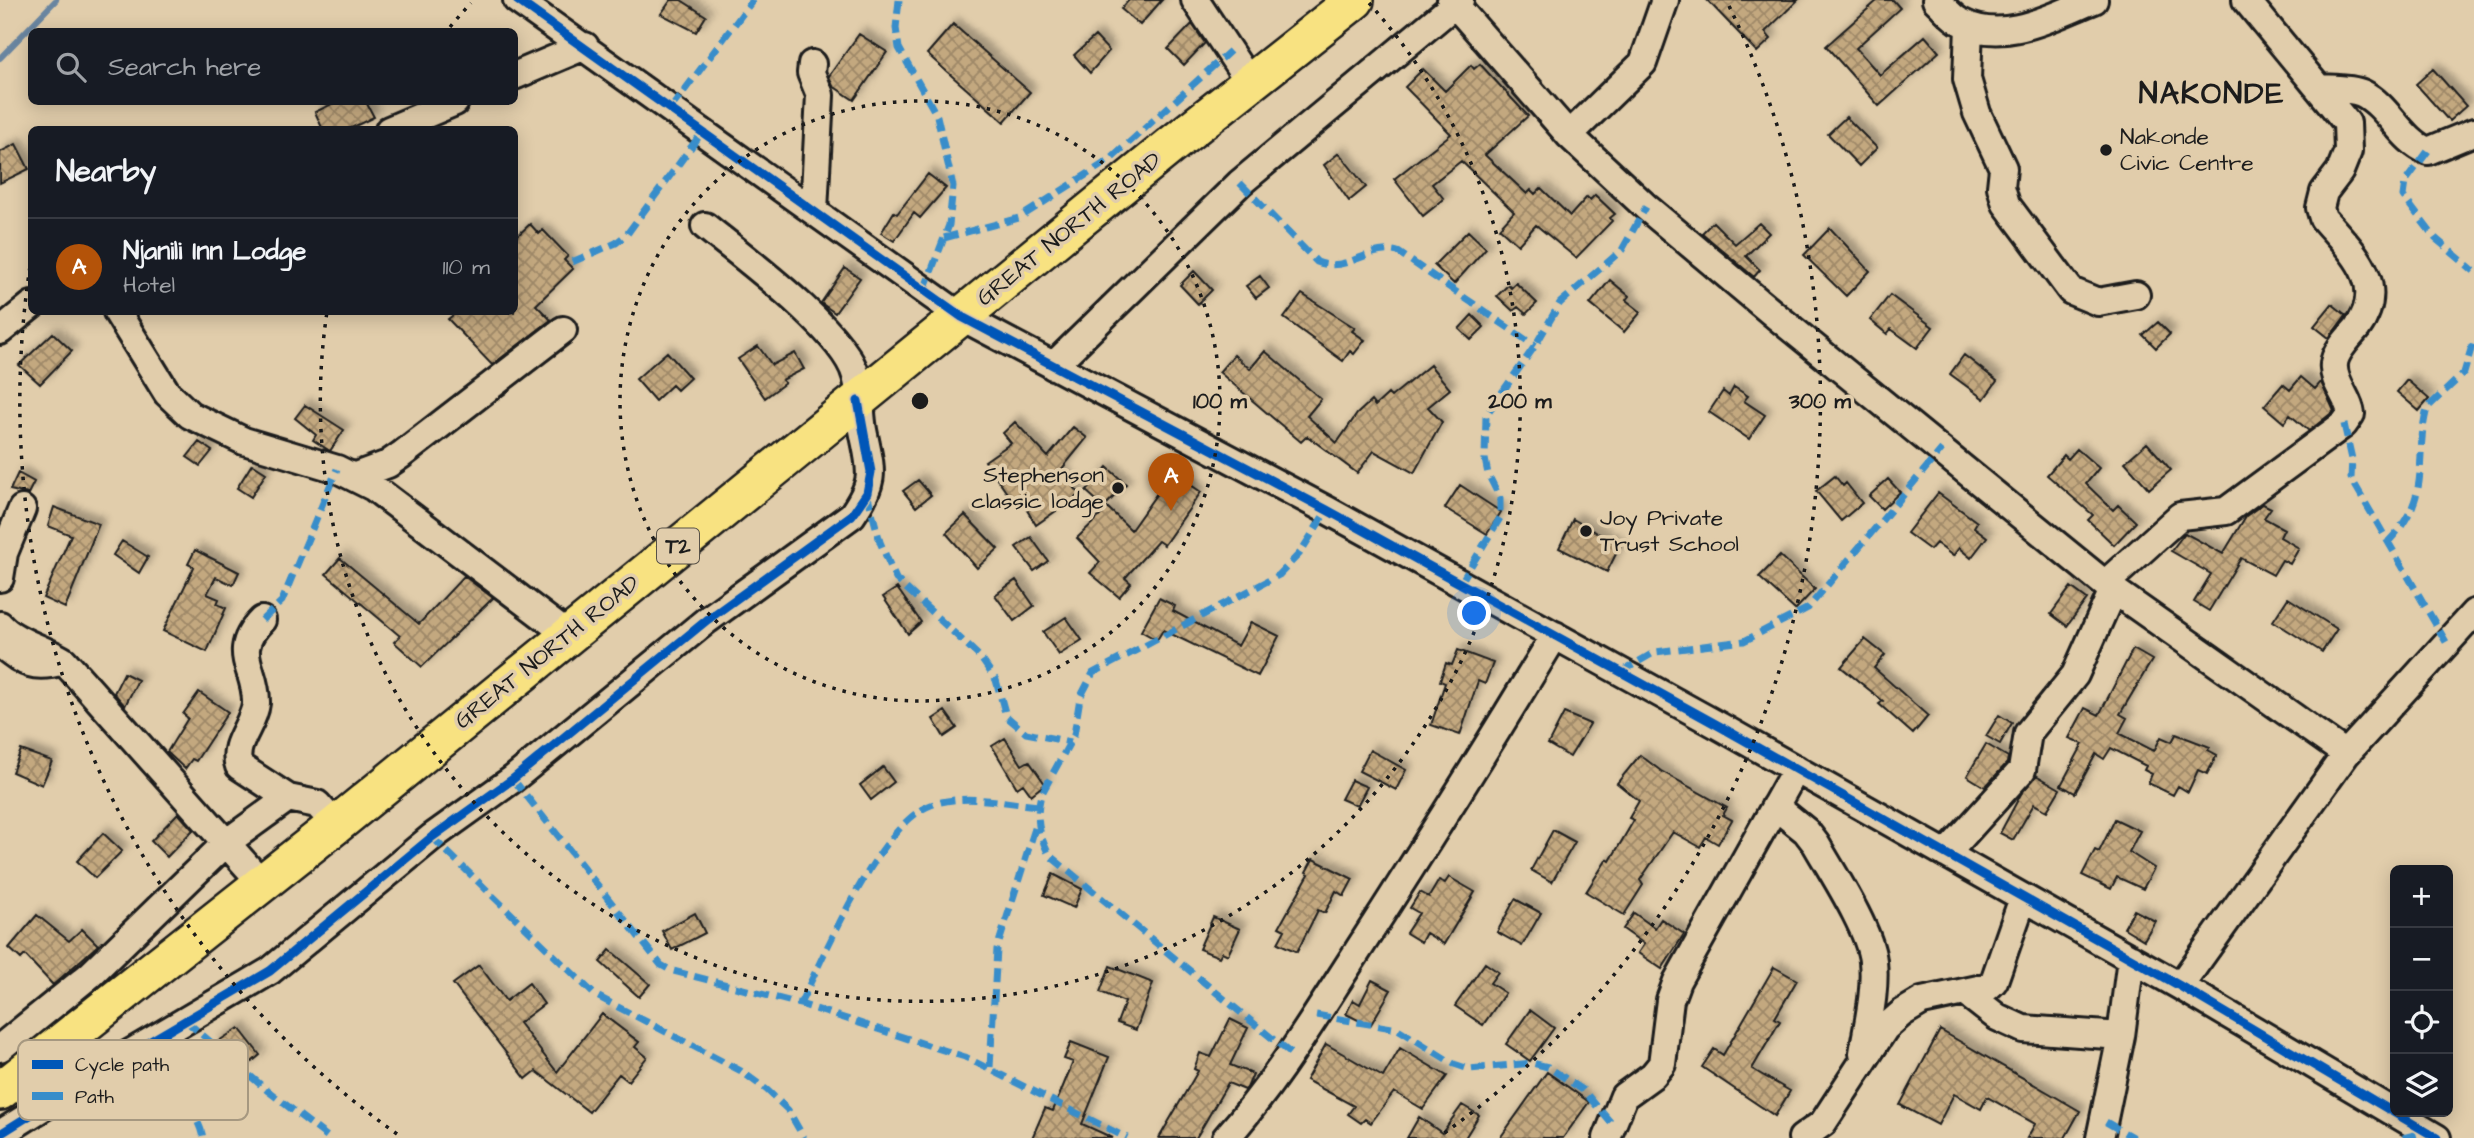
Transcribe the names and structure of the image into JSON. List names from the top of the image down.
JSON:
{
  "streets": {
    "highway": ["GREAT NORTH ROAD", "T2"]
  },
  "districts": ["NAKONDE"],
  "places": ["Nakonde Civic Centre", "Stephenson classic lodge", "Joy Private Trust School"],
  "legend": ["Cycle path", "Path"],
  "page": {
    "search": "Search here",
    "heading": "Nearby",
    "list": [
      {
        "mark": "A",
        "name": "Njanili Inn Lodge",
        "note": "Hotel",
        "value": "110 m"
      }
    ],
    "pins": "A",
    "map_buttons": ["+", "−"]
  },
  "rings": ["100 m", "200 m", "300 m"]
}
